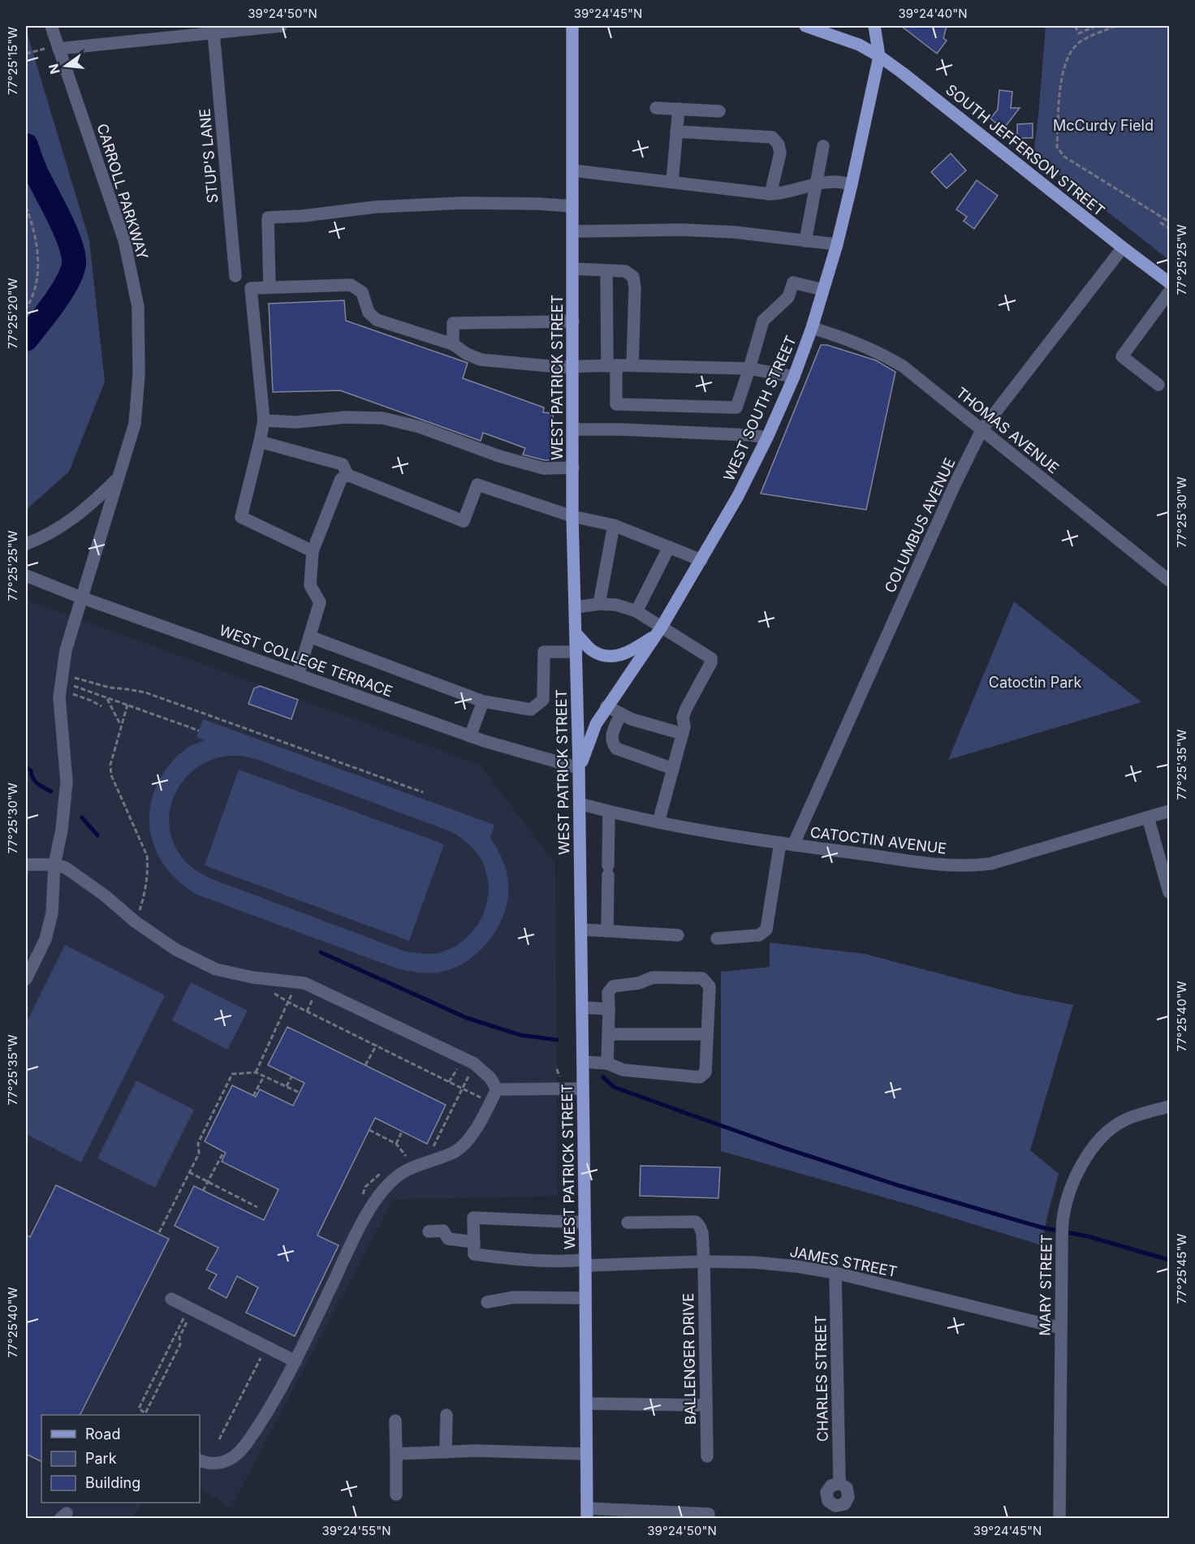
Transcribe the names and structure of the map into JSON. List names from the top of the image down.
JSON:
{
  "streets": {
    "main road": ["SOUTH JEFFERSON STREET", "WEST PATRICK STREET", "WEST SOUTH STREET"],
    "street": [
      "STUP'S LANE",
      "CARROLL PARKWAY",
      "THOMAS AVENUE",
      "COLUMBUS AVENUE",
      "WEST COLLEGE TERRACE",
      "CATOCTIN AVENUE",
      "JAMES STREET",
      "MARY STREET",
      "BALLENGER DRIVE",
      "CHARLES STREET"
    ]
  },
  "crossings": [
    ["SOUTH JEFFERSON STREET", "WEST SOUTH STREET"],
    ["SOUTH JEFFERSON STREET", "COLUMBUS AVENUE"],
    ["CARROLL PARKWAY", "WEST COLLEGE TERRACE"],
    ["WEST PATRICK STREET", "WEST SOUTH STREET"],
    ["WEST PATRICK STREET", "WEST COLLEGE TERRACE"],
    ["WEST PATRICK STREET", "CATOCTIN AVENUE"],
    ["WEST PATRICK STREET", "JAMES STREET"],
    ["WEST SOUTH STREET", "THOMAS AVENUE"],
    ["WEST SOUTH STREET", "WEST COLLEGE TERRACE"],
    ["THOMAS AVENUE", "COLUMBUS AVENUE"],
    ["COLUMBUS AVENUE", "CATOCTIN AVENUE"],
    ["JAMES STREET", "MARY STREET"],
    ["JAMES STREET", "BALLENGER DRIVE"],
    ["JAMES STREET", "CHARLES STREET"]
  ],
  "parks": ["McCurdy Field", "Catoctin Park"],
  "legend": ["Road", "Park", "Building"],
  "north": "left",
  "coordinates": [
    "39°24'50\"N",
    "39°24'45\"N",
    "39°24'40\"N",
    "77°25'15\"W",
    "77°25'25\"W",
    "77°25'20\"W",
    "77°25'30\"W",
    "77°25'35\"W",
    "77°25'40\"W",
    "77°25'45\"W",
    "39°24'55\"N"
  ]
}
